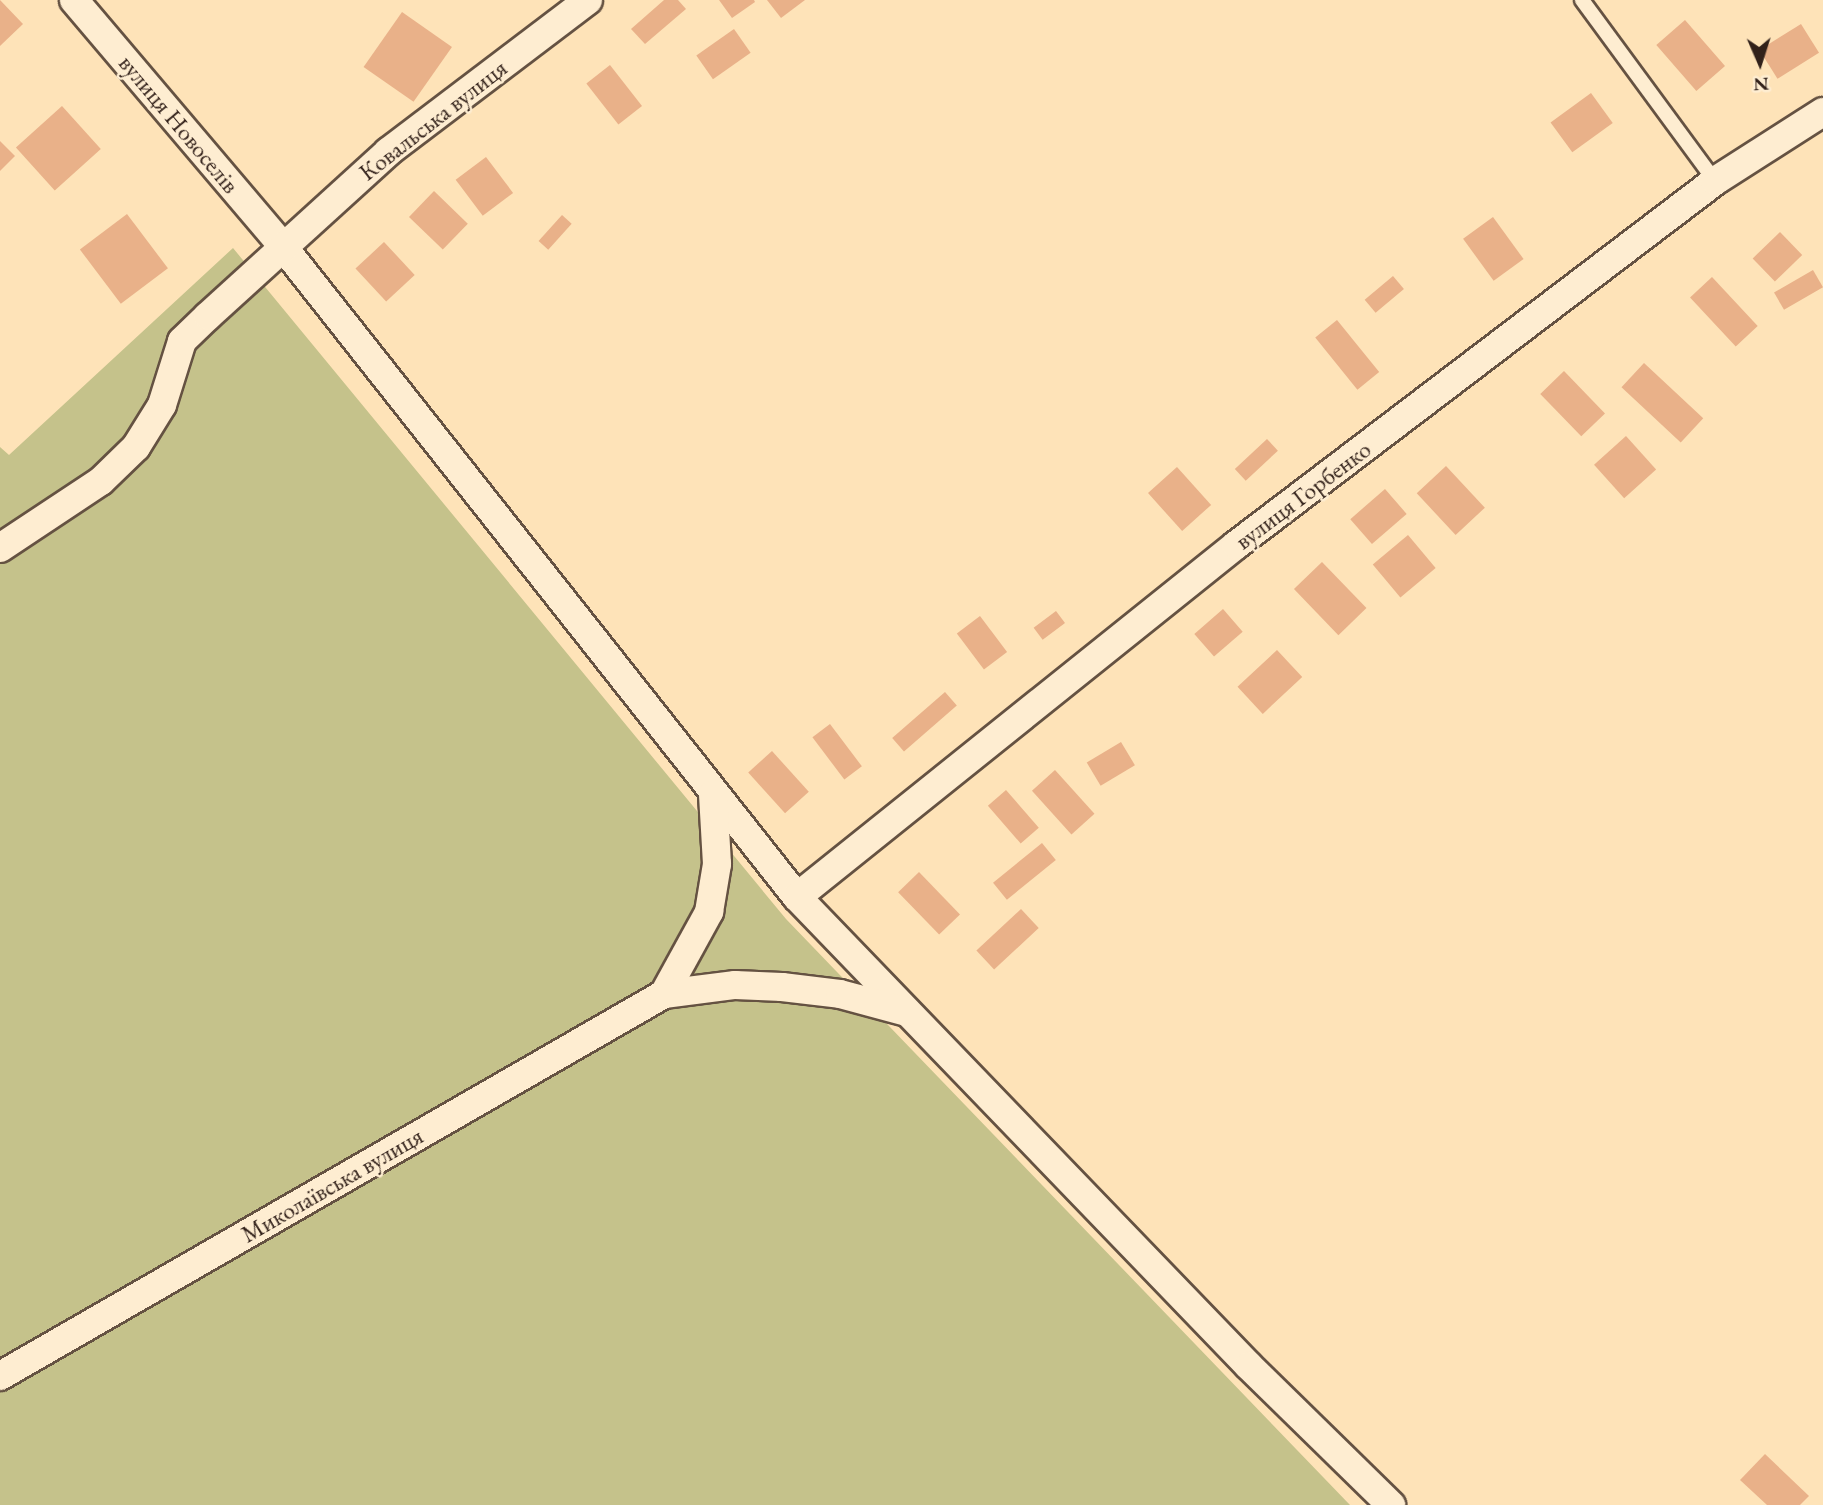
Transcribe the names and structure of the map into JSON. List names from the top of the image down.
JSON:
{
  "streets": {
    "street": [
      "Ковальська вулиця",
      "вулиця Новоселів",
      "вулиця Горбенко",
      "Миколаївська вулиця"
    ]
  },
  "crossings": [
    ["Ковальська вулиця", "вулиця Новоселів"],
    ["вулиця Новоселів", "вулиця Горбенко"],
    ["вулиця Новоселів", "Миколаївська вулиця"]
  ],
  "north": "bottom"
}
